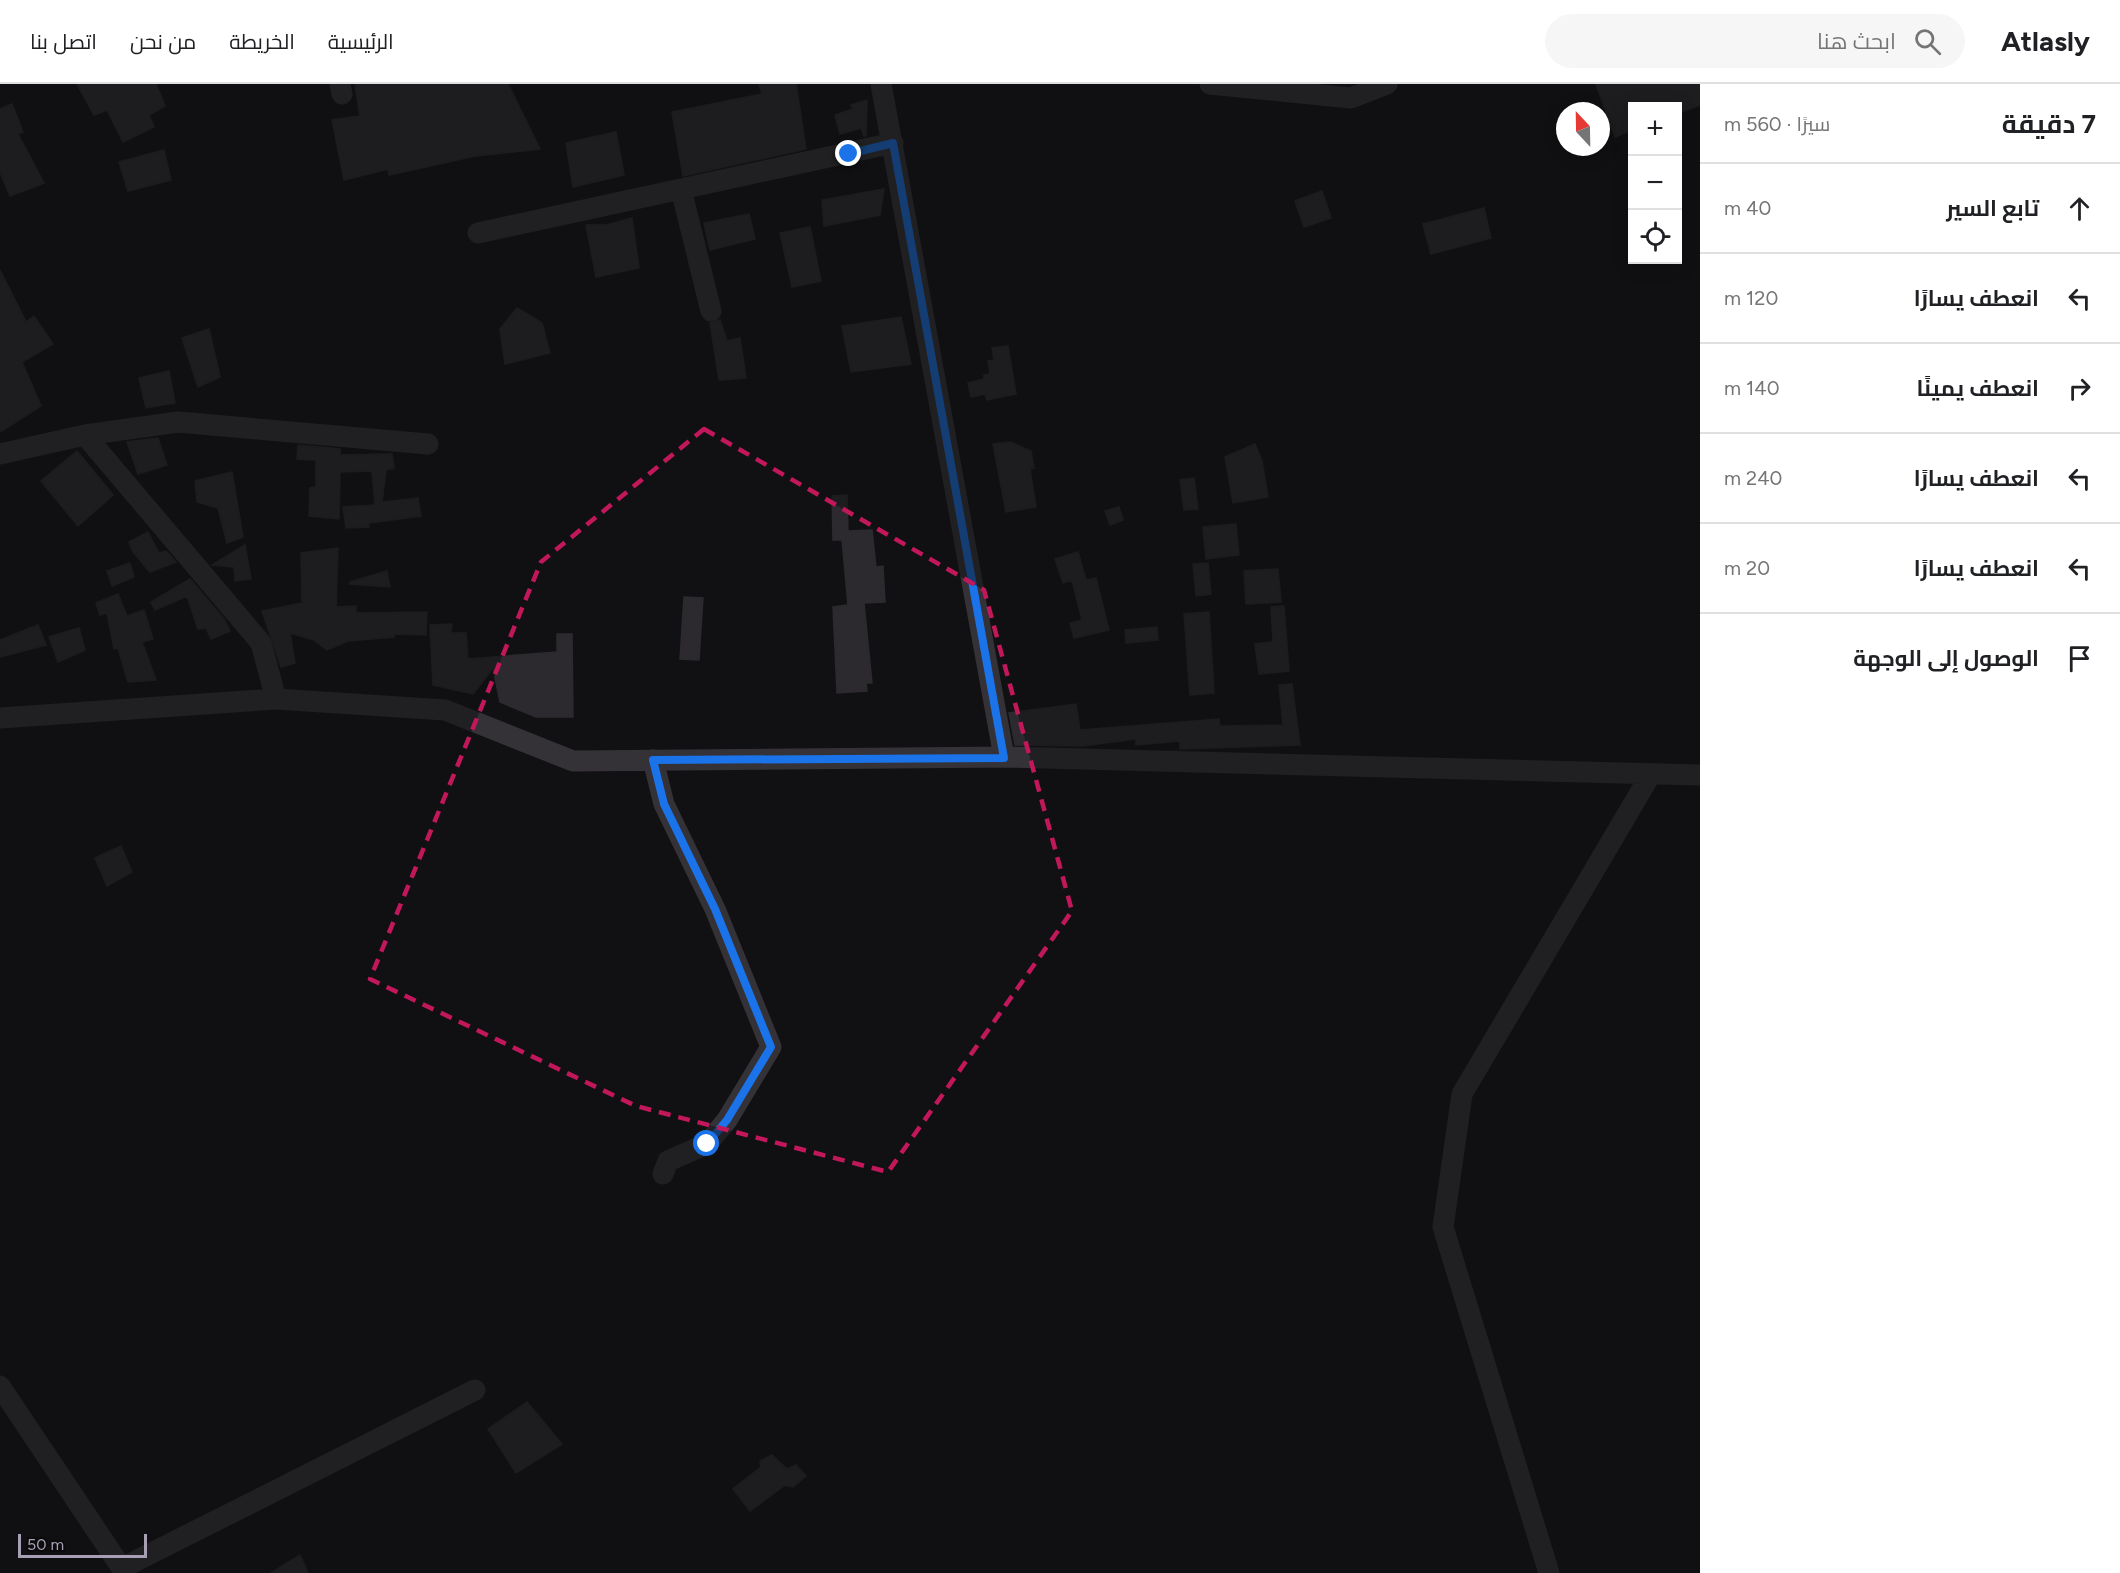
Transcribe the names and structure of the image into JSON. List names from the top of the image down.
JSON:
{
  "scale_bar": "50 m",
  "north": "top",
  "page": {
    "header": "Atlasly",
    "search": "ابحث هنا",
    "nav": [
      "الرئيسية",
      "الخريطة",
      "من نحن",
      "اتصل بنا"
    ],
    "heading": ["7 دقيقة", "سيرًا · 560 m"],
    "map_buttons": ["+", "−"],
    "list": [
      ["تابع السير", "40 m"],
      ["انعطف يسارًا", "120 m"],
      ["انعطف يمينًا", "140 m"],
      ["انعطف يسارًا", "240 m"],
      ["انعطف يسارًا", "20 m"],
      "الوصول إلى الوجهة"
    ],
    "scale": "50 m"
  }
}
